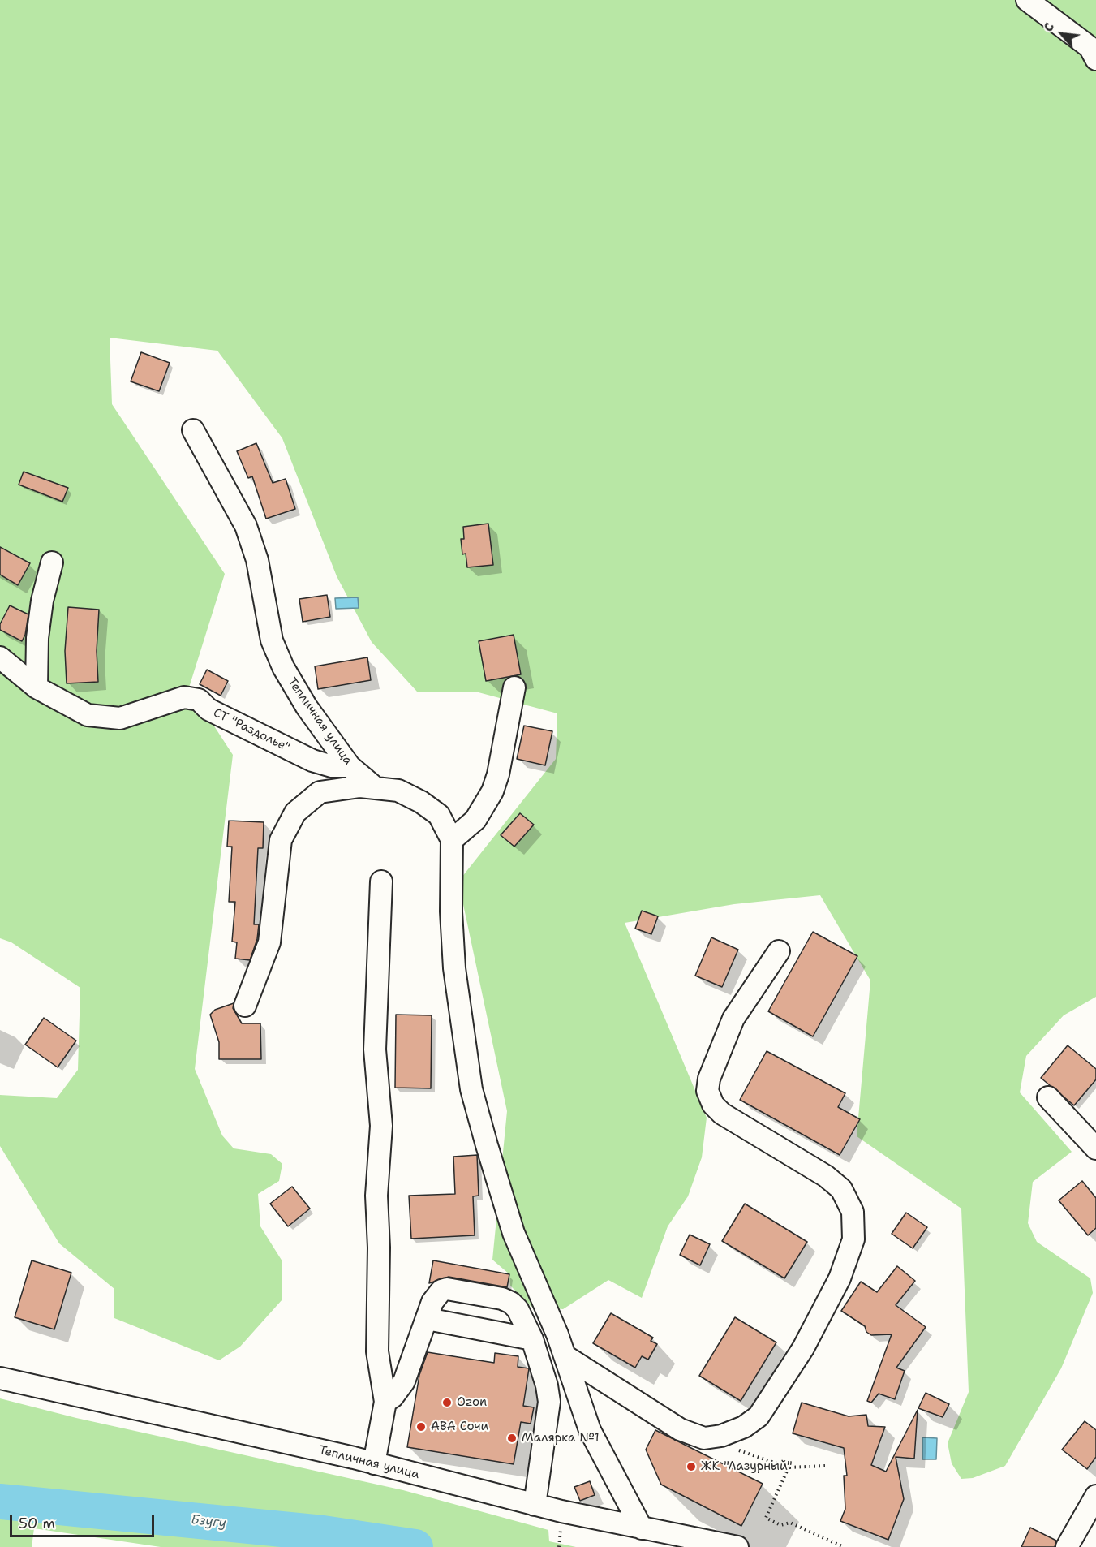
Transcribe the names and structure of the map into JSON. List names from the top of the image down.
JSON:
{
  "streets": {
    "street": ["Тепличная улица", "СТ \"Раздолье\""]
  },
  "crossings": [
    ["Тепличная улица", "СТ \"Раздолье\""]
  ],
  "water": ["Бзугу"],
  "places": [
    "Ozon",
    "АВА Сочи",
    "Малярка №1",
    "ЖК \"Лазурный\""
  ],
  "scale_bar": "50 m",
  "north": "top left"
}
